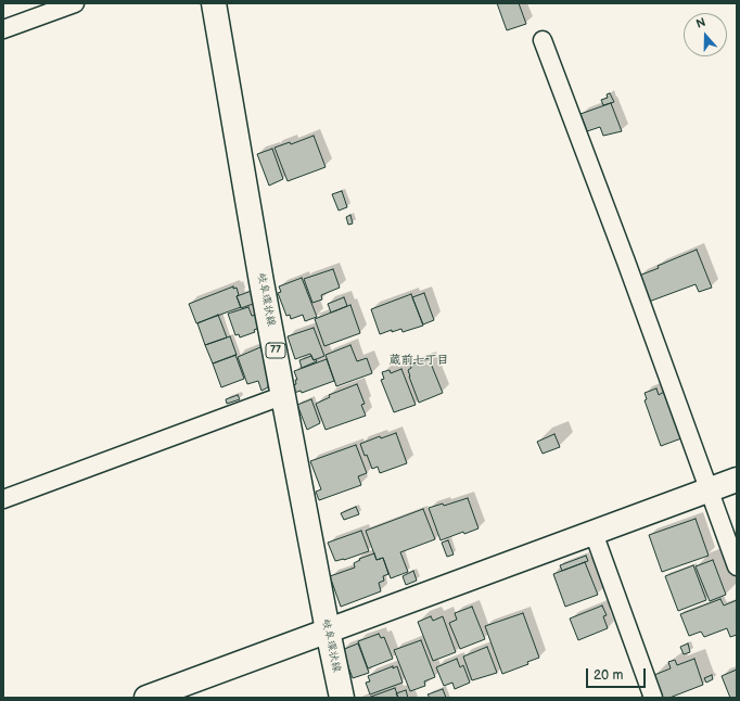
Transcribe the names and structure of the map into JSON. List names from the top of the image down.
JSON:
{
  "streets": {
    "main road": ["岐阜環状線", "77"]
  },
  "districts": ["蔵前七丁目"],
  "scale_bar": "20 m",
  "north": "top"
}
